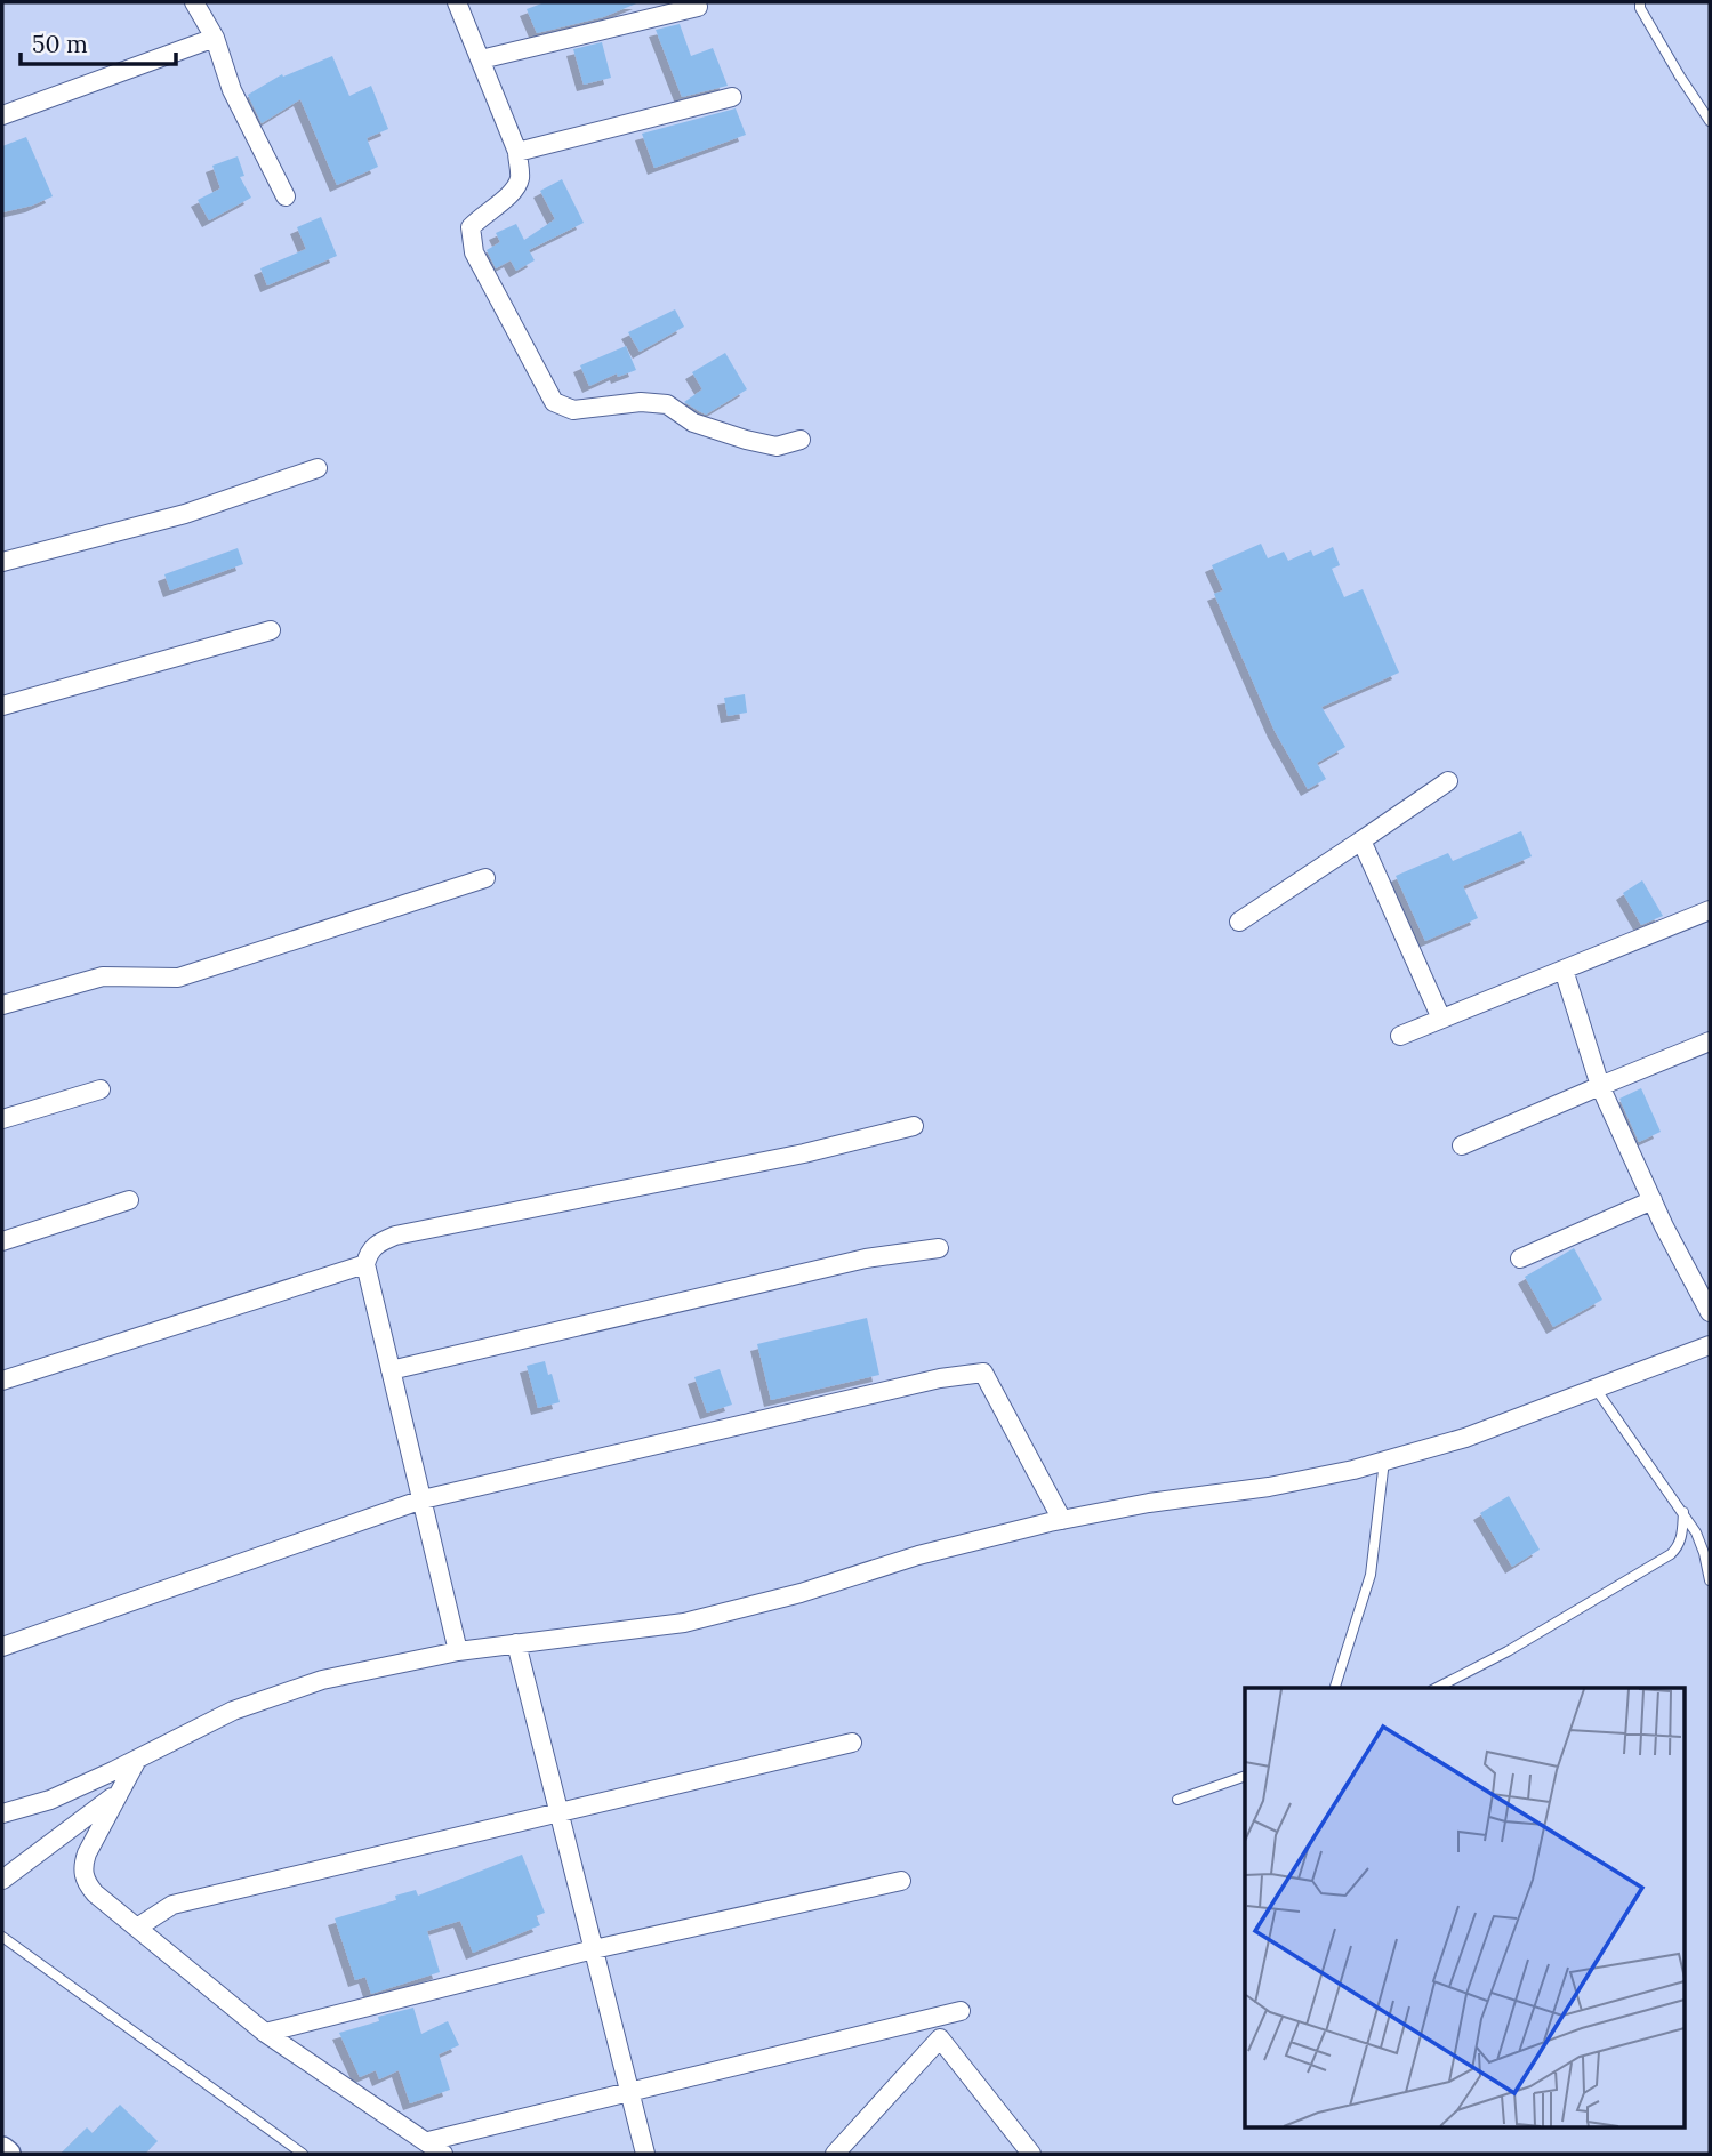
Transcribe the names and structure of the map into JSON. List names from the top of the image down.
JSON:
{
  "scale_bar": "50 m"
}
